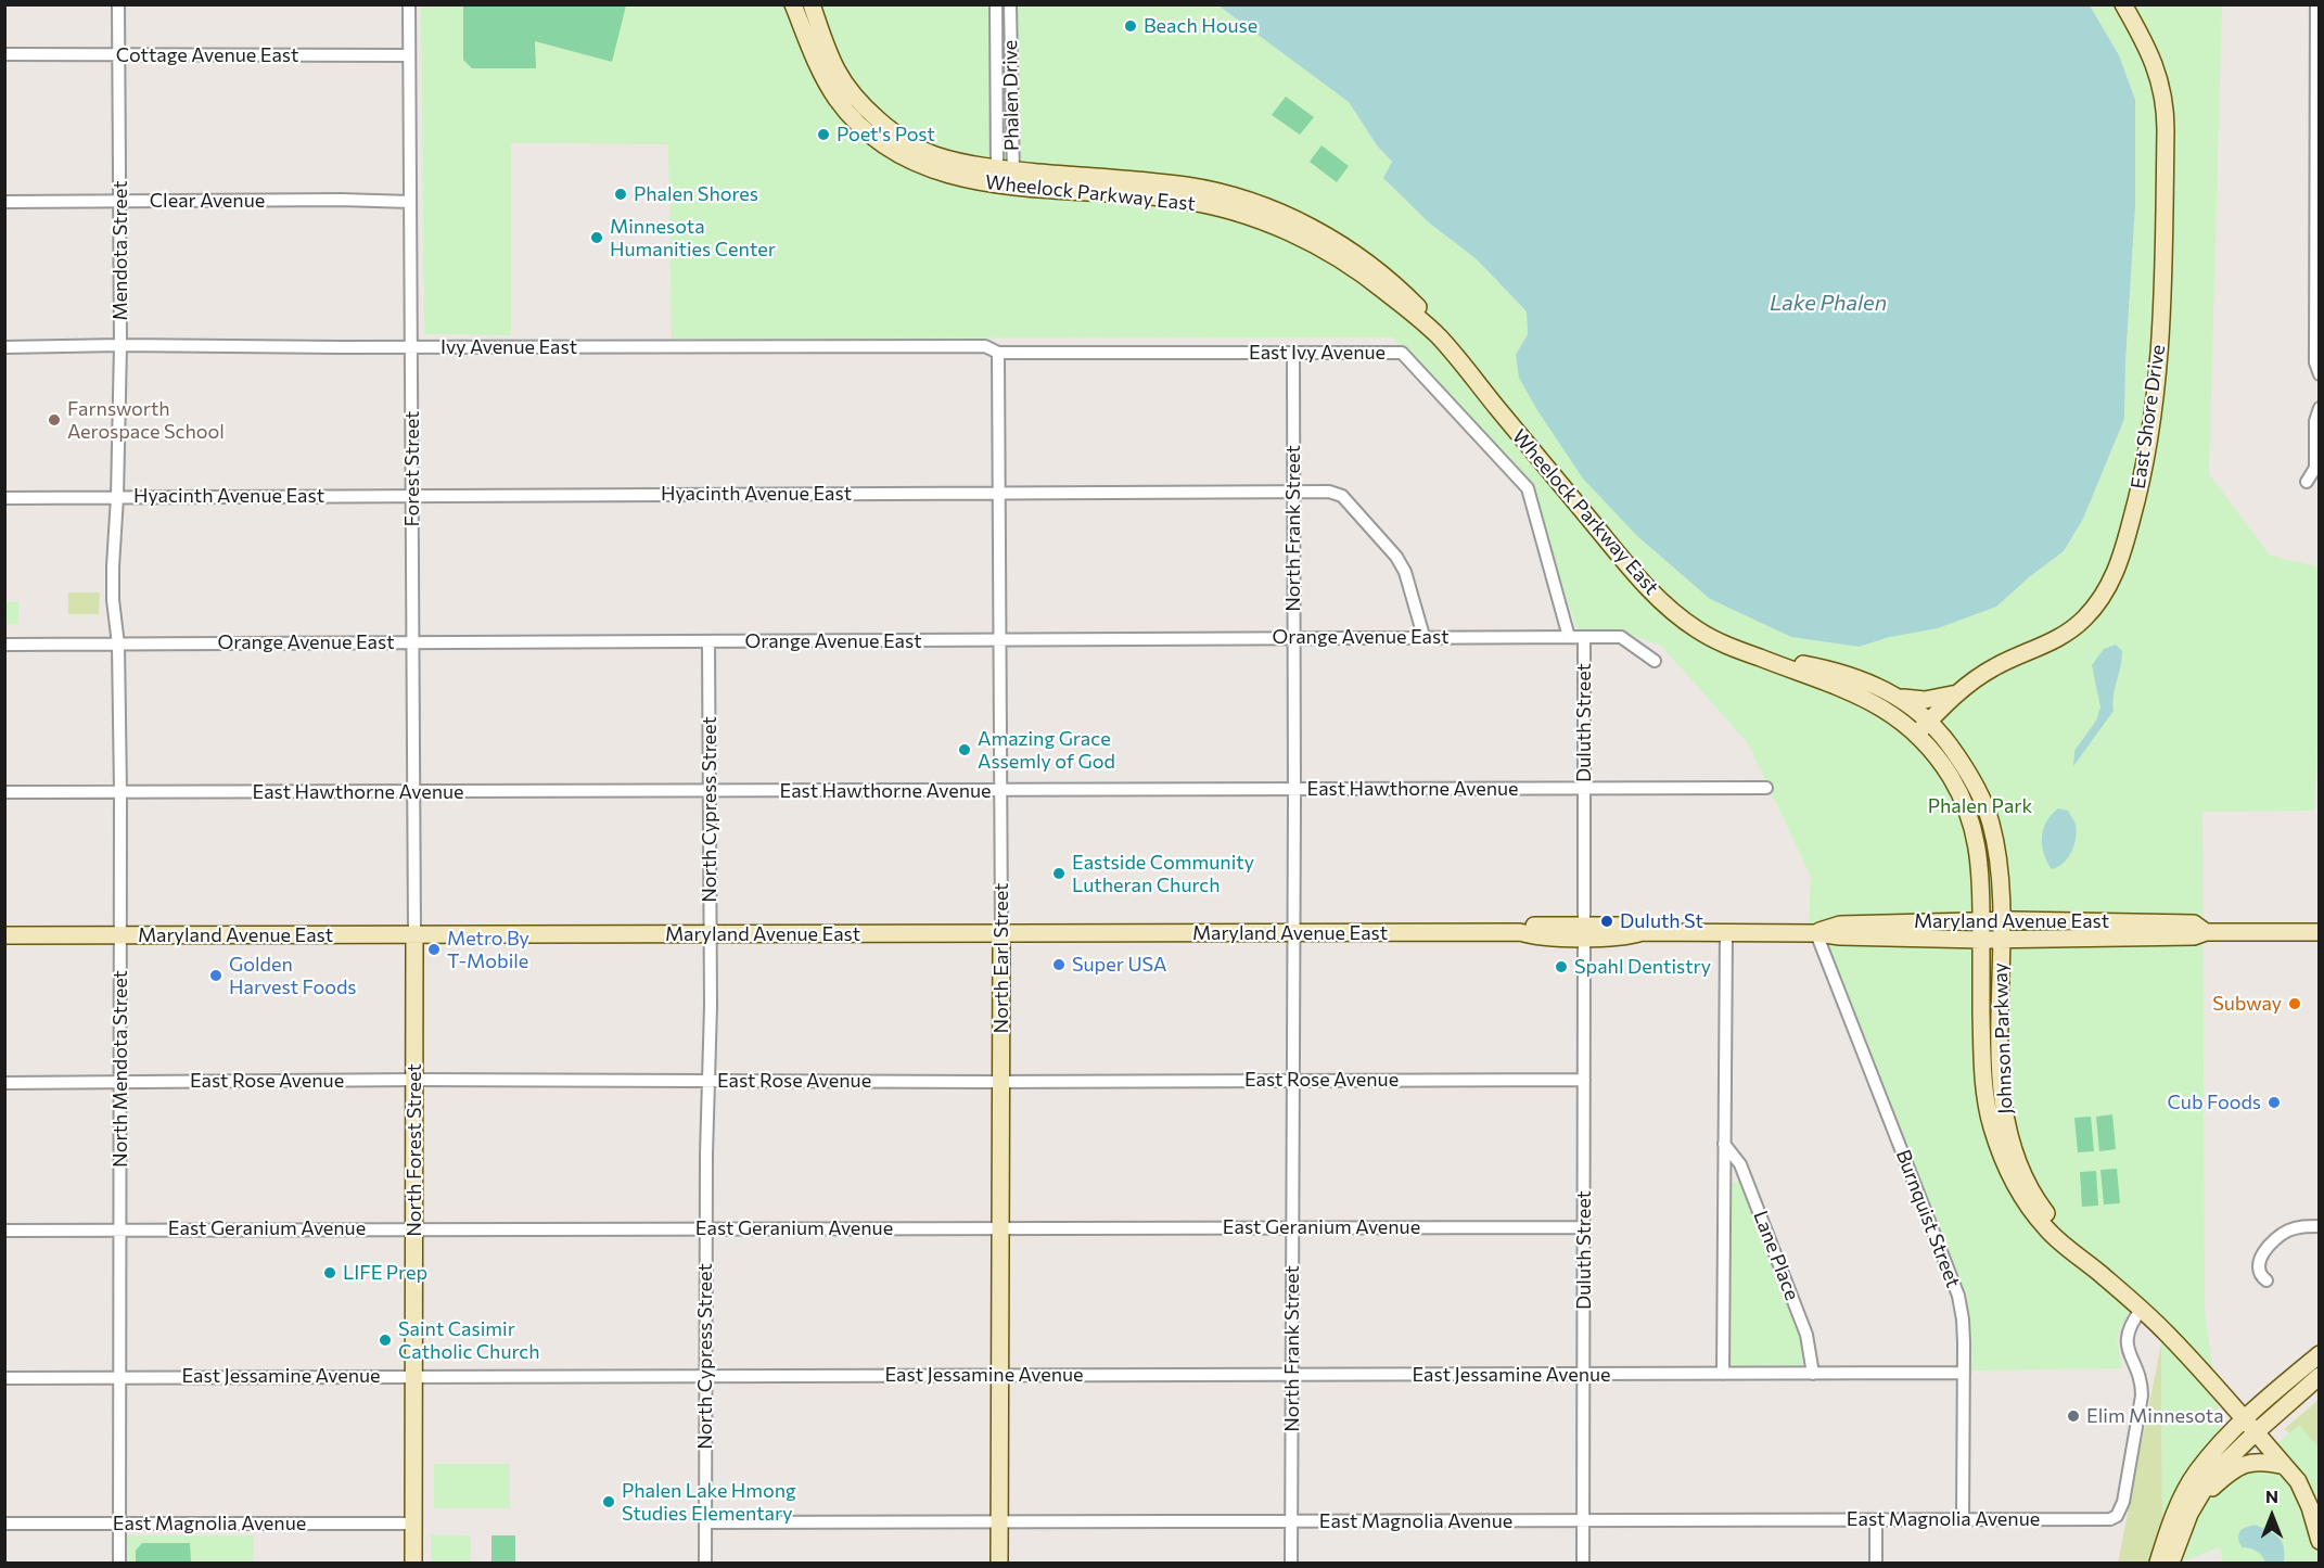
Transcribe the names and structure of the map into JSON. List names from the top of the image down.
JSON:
{
  "streets": {
    "street": [
      "Cottage Avenue East",
      "Phalen Drive",
      "Wheelock Parkway East",
      "Clear Avenue",
      "Mendota Street",
      "Ivy Avenue East",
      "East Ivy Avenue",
      "East Shore Drive",
      "Forest Street",
      "Hyacinth Avenue East",
      "North Frank Street",
      "Orange Avenue East",
      "Duluth Street",
      "East Hawthorne Avenue",
      "North Cypress Street",
      "Maryland Avenue East",
      "North Earl Street",
      "Johnson Parkway",
      "North Mendota Street",
      "East Rose Avenue",
      "North Forest Street",
      "Burnquist Street",
      "East Geranium Avenue",
      "Lane Place",
      "East Jessamine Avenue",
      "East Magnolia Avenue"
    ]
  },
  "crossings": [
    ["Cottage Avenue East", "Mendota Street"],
    ["Cottage Avenue East", "Forest Street"],
    ["Phalen Drive", "Wheelock Parkway East"],
    ["Wheelock Parkway East", "East Shore Drive"],
    ["Wheelock Parkway East", "Johnson Parkway"],
    ["Clear Avenue", "Mendota Street"],
    ["Clear Avenue", "Forest Street"],
    ["Mendota Street", "Ivy Avenue East"],
    ["Mendota Street", "Hyacinth Avenue East"],
    ["Mendota Street", "North Mendota Street"],
    ["Ivy Avenue East", "East Ivy Avenue"],
    ["Ivy Avenue East", "Forest Street"],
    ["Ivy Avenue East", "North Earl Street"],
    ["East Ivy Avenue", "North Frank Street"],
    ["East Ivy Avenue", "Orange Avenue East"],
    ["East Ivy Avenue", "North Earl Street"],
    ["East Shore Drive", "Johnson Parkway"],
    ["Forest Street", "Hyacinth Avenue East"],
    ["Forest Street", "Orange Avenue East"],
    ["Forest Street", "East Hawthorne Avenue"],
    ["Forest Street", "Maryland Avenue East"],
    ["Forest Street", "North Forest Street"],
    ["Hyacinth Avenue East", "North Frank Street"],
    ["Hyacinth Avenue East", "Orange Avenue East"],
    ["Hyacinth Avenue East", "North Earl Street"],
    ["Hyacinth Avenue East", "North Mendota Street"],
    ["North Frank Street", "Orange Avenue East"],
    ["North Frank Street", "East Hawthorne Avenue"],
    ["North Frank Street", "Maryland Avenue East"],
    ["North Frank Street", "East Rose Avenue"],
    ["North Frank Street", "East Geranium Avenue"],
    ["North Frank Street", "East Jessamine Avenue"],
    ["North Frank Street", "East Magnolia Avenue"],
    ["Orange Avenue East", "Duluth Street"],
    ["Orange Avenue East", "North Cypress Street"],
    ["Orange Avenue East", "North Earl Street"],
    ["Orange Avenue East", "North Mendota Street"],
    ["Duluth Street", "East Hawthorne Avenue"],
    ["Duluth Street", "Maryland Avenue East"],
    ["Duluth Street", "East Rose Avenue"],
    ["Duluth Street", "East Geranium Avenue"],
    ["Duluth Street", "East Jessamine Avenue"],
    ["Duluth Street", "East Magnolia Avenue"],
    ["East Hawthorne Avenue", "North Cypress Street"],
    ["East Hawthorne Avenue", "North Earl Street"],
    ["East Hawthorne Avenue", "North Mendota Street"],
    ["North Cypress Street", "Maryland Avenue East"],
    ["North Cypress Street", "East Rose Avenue"],
    ["North Cypress Street", "East Geranium Avenue"],
    ["North Cypress Street", "East Jessamine Avenue"],
    ["North Cypress Street", "East Magnolia Avenue"],
    ["Maryland Avenue East", "North Earl Street"],
    ["Maryland Avenue East", "Johnson Parkway"],
    ["Maryland Avenue East", "North Mendota Street"],
    ["Maryland Avenue East", "North Forest Street"],
    ["Maryland Avenue East", "Burnquist Street"],
    ["Maryland Avenue East", "Lane Place"],
    ["North Earl Street", "East Rose Avenue"],
    ["North Earl Street", "East Geranium Avenue"],
    ["North Earl Street", "East Jessamine Avenue"],
    ["North Earl Street", "East Magnolia Avenue"],
    ["Johnson Parkway", "East Magnolia Avenue"],
    ["North Mendota Street", "East Rose Avenue"],
    ["North Mendota Street", "East Geranium Avenue"],
    ["North Mendota Street", "East Jessamine Avenue"],
    ["North Mendota Street", "East Magnolia Avenue"],
    ["East Rose Avenue", "North Forest Street"],
    ["North Forest Street", "East Geranium Avenue"],
    ["North Forest Street", "East Jessamine Avenue"],
    ["North Forest Street", "East Magnolia Avenue"],
    ["Burnquist Street", "East Jessamine Avenue"],
    ["Burnquist Street", "East Magnolia Avenue"],
    ["Lane Place", "East Jessamine Avenue"]
  ],
  "water": ["Lake Phalen"],
  "parks": ["Phalen Park"],
  "places": [
    "Beach House",
    "Poet's Post",
    "Phalen Shores",
    "Minnesota Humanities Center",
    "Farnsworth Aerospace School",
    "Amazing Grace Assemly of God",
    "Eastside Community Lutheran Church",
    "Duluth St",
    "Metro By T-Mobile",
    "Super USA",
    "Spahl Dentistry",
    "Golden Harvest Foods",
    "Subway",
    "Cub Foods",
    "LIFE Prep",
    "Saint Casimir Catholic Church",
    "Elim Minnesota",
    "Phalen Lake Hmong Studies Elementary"
  ],
  "north": "top"
}
